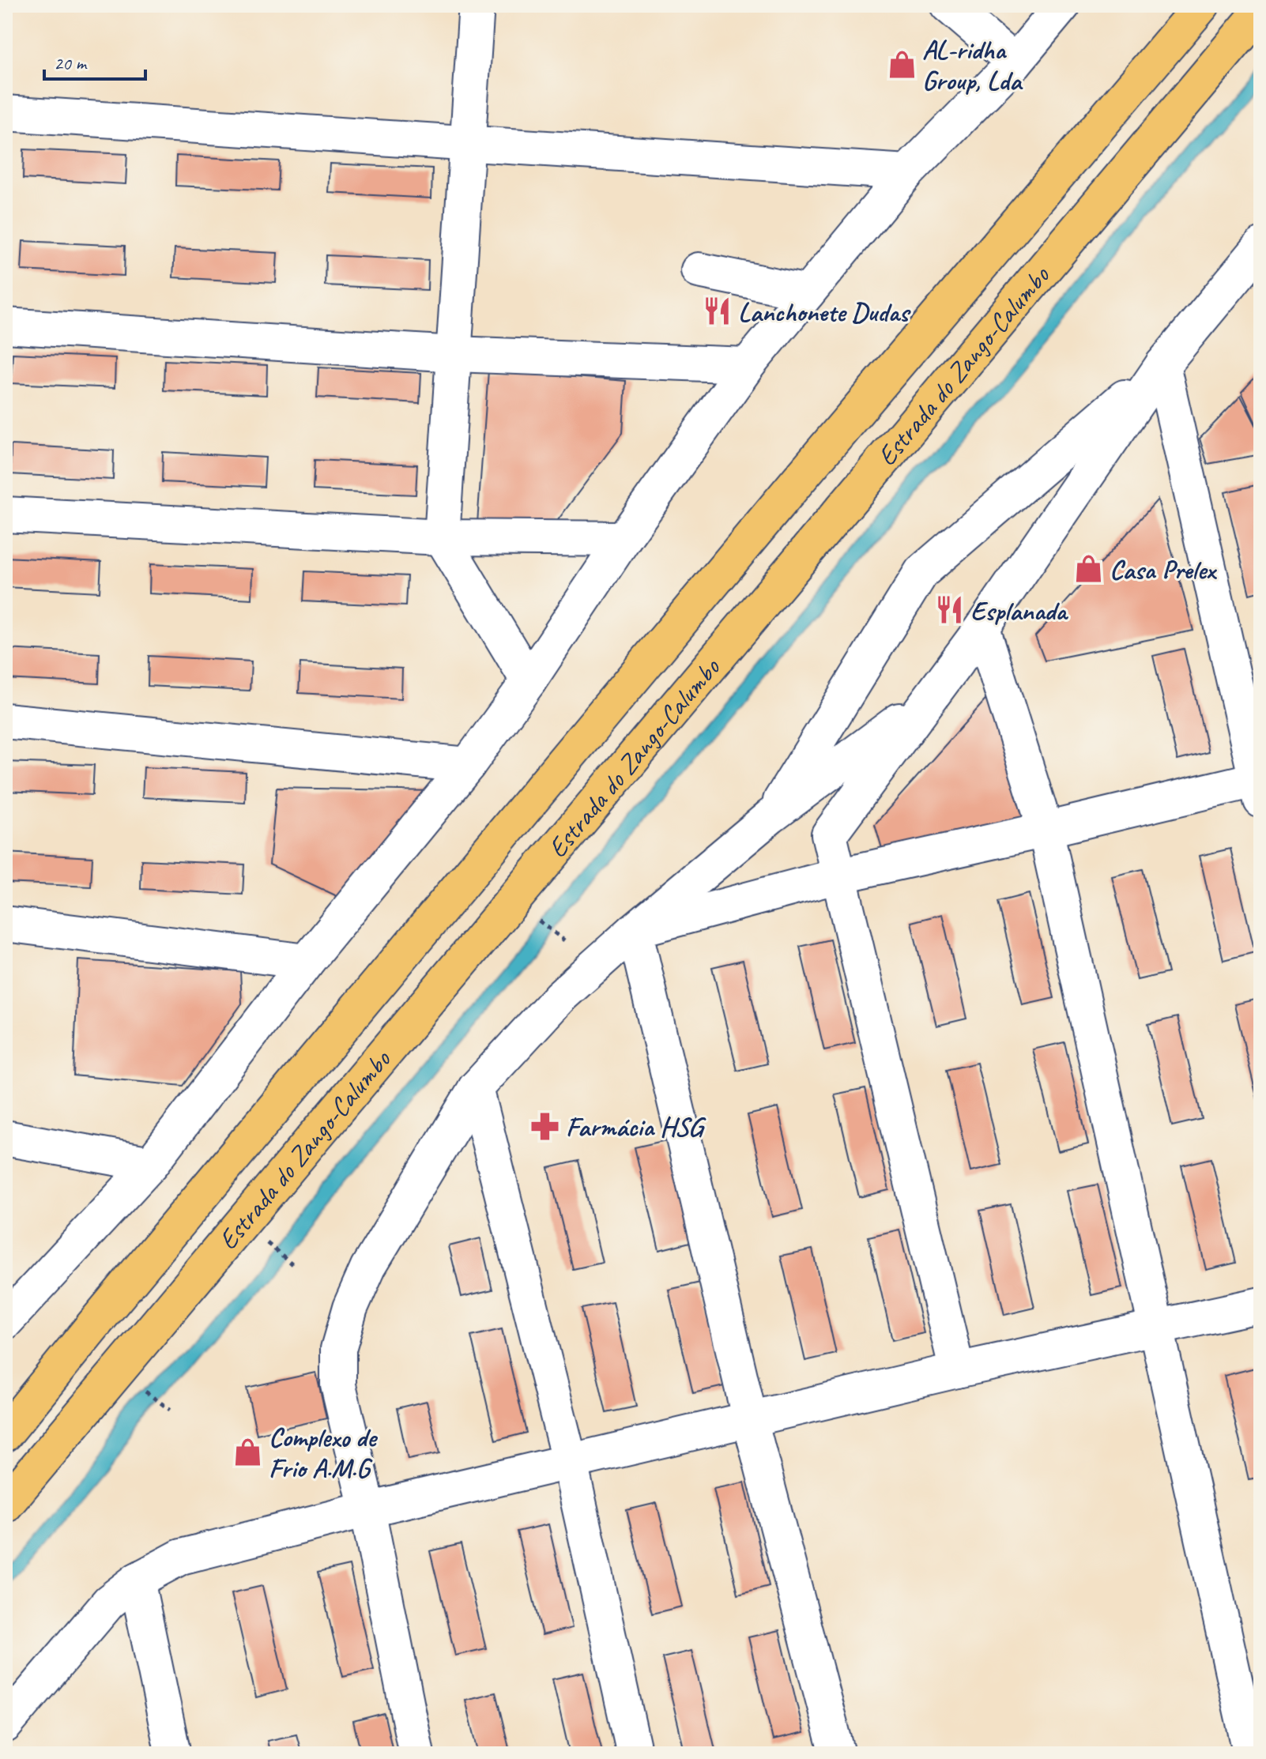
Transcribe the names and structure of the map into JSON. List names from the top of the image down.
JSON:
{
  "streets": {
    "main road": ["Estrada do Zango-Calumbo"]
  },
  "places": {
    "shop": ["AL-ridha Group, Lda", "Casa Prelex", "Complexo de Frio A.M.G"],
    "restaurant": ["Lanchonete Dudas", "Esplanada"],
    "pharmacy": ["Farmácia HSG"]
  },
  "scale_bar": "20 m"
}
